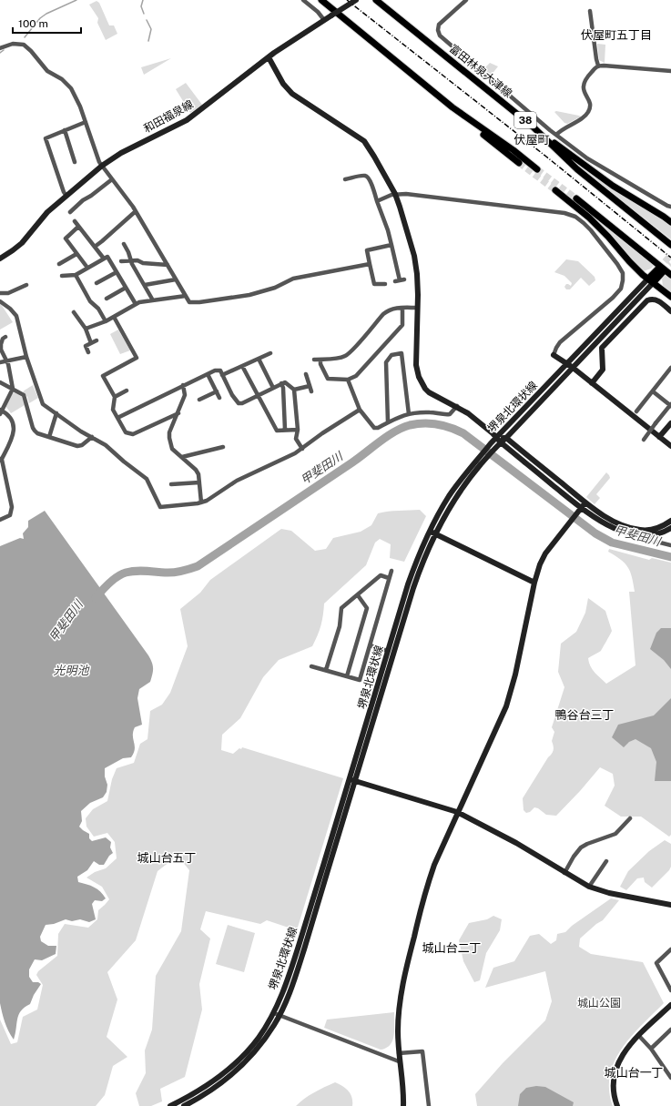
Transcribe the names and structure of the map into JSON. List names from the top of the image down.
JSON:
{
  "streets": {
    "main road": ["富田林泉大津線", "38"],
    "street": ["和田福泉線", "堺泉北環状線"]
  },
  "districts": [
    "伏屋町五丁目",
    "伏屋町",
    "鴨谷台三丁",
    "城山台五丁",
    "城山台二丁",
    "城山台一丁"
  ],
  "water": ["甲斐田川", "光明池"],
  "parks": ["城山公園"],
  "scale_bar": "100 m"
}
